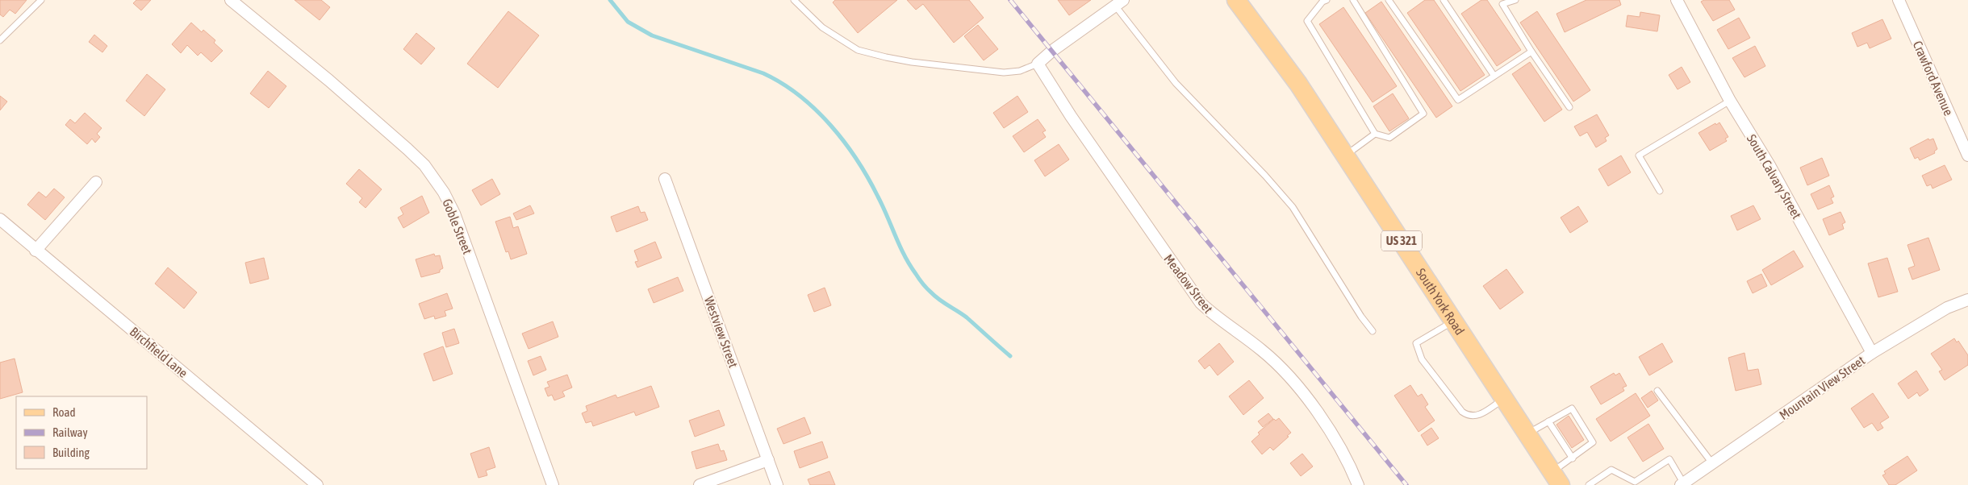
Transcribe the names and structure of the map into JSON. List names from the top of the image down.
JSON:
{
  "streets": {
    "main road": ["US 321", "South York Road"],
    "street": [
      "Crawford Avenue",
      "South Calvary Street",
      "Goble Street",
      "Meadow Street",
      "Westview Street",
      "Birchfield Lane",
      "Mountain View Street"
    ]
  },
  "crossings": [
    ["South Calvary Street", "Mountain View Street"]
  ],
  "legend": ["Road", "Railway", "Building"]
}
